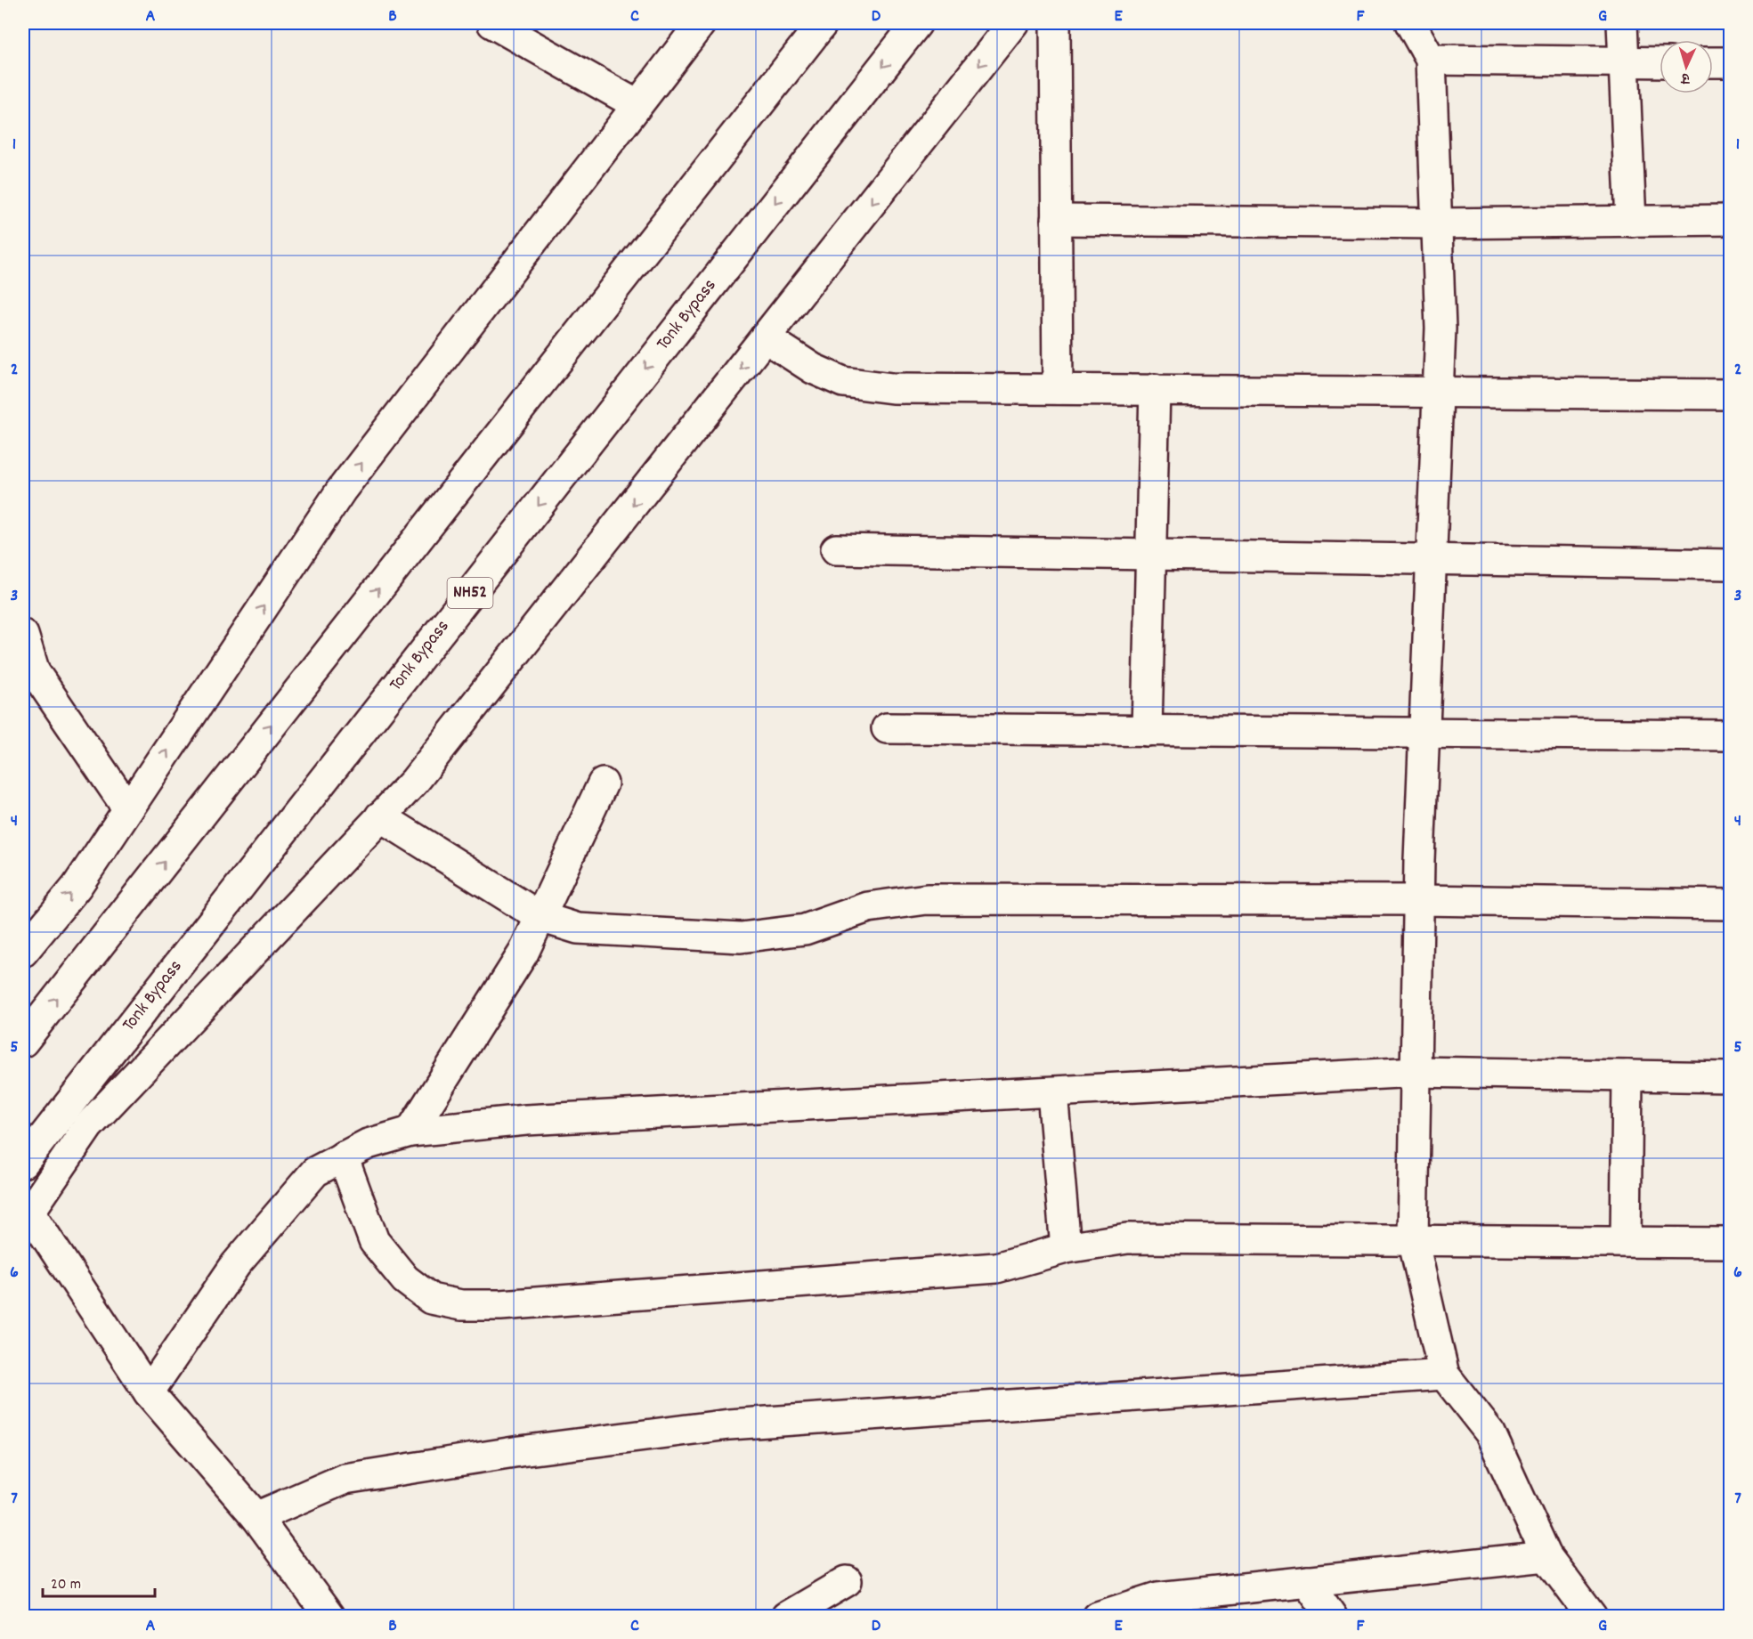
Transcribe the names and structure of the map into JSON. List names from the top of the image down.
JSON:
{
  "streets": {
    "main road": ["Tonk Bypass", "NH52"]
  },
  "scale_bar": "20 m",
  "north": "bottom",
  "grid": {
    "columns": [
      "A",
      "B",
      "C",
      "D",
      "E",
      "F",
      "G"
    ],
    "rows": [
      "1",
      "2",
      "3",
      "4",
      "5",
      "6",
      "7"
    ]
  }
}
